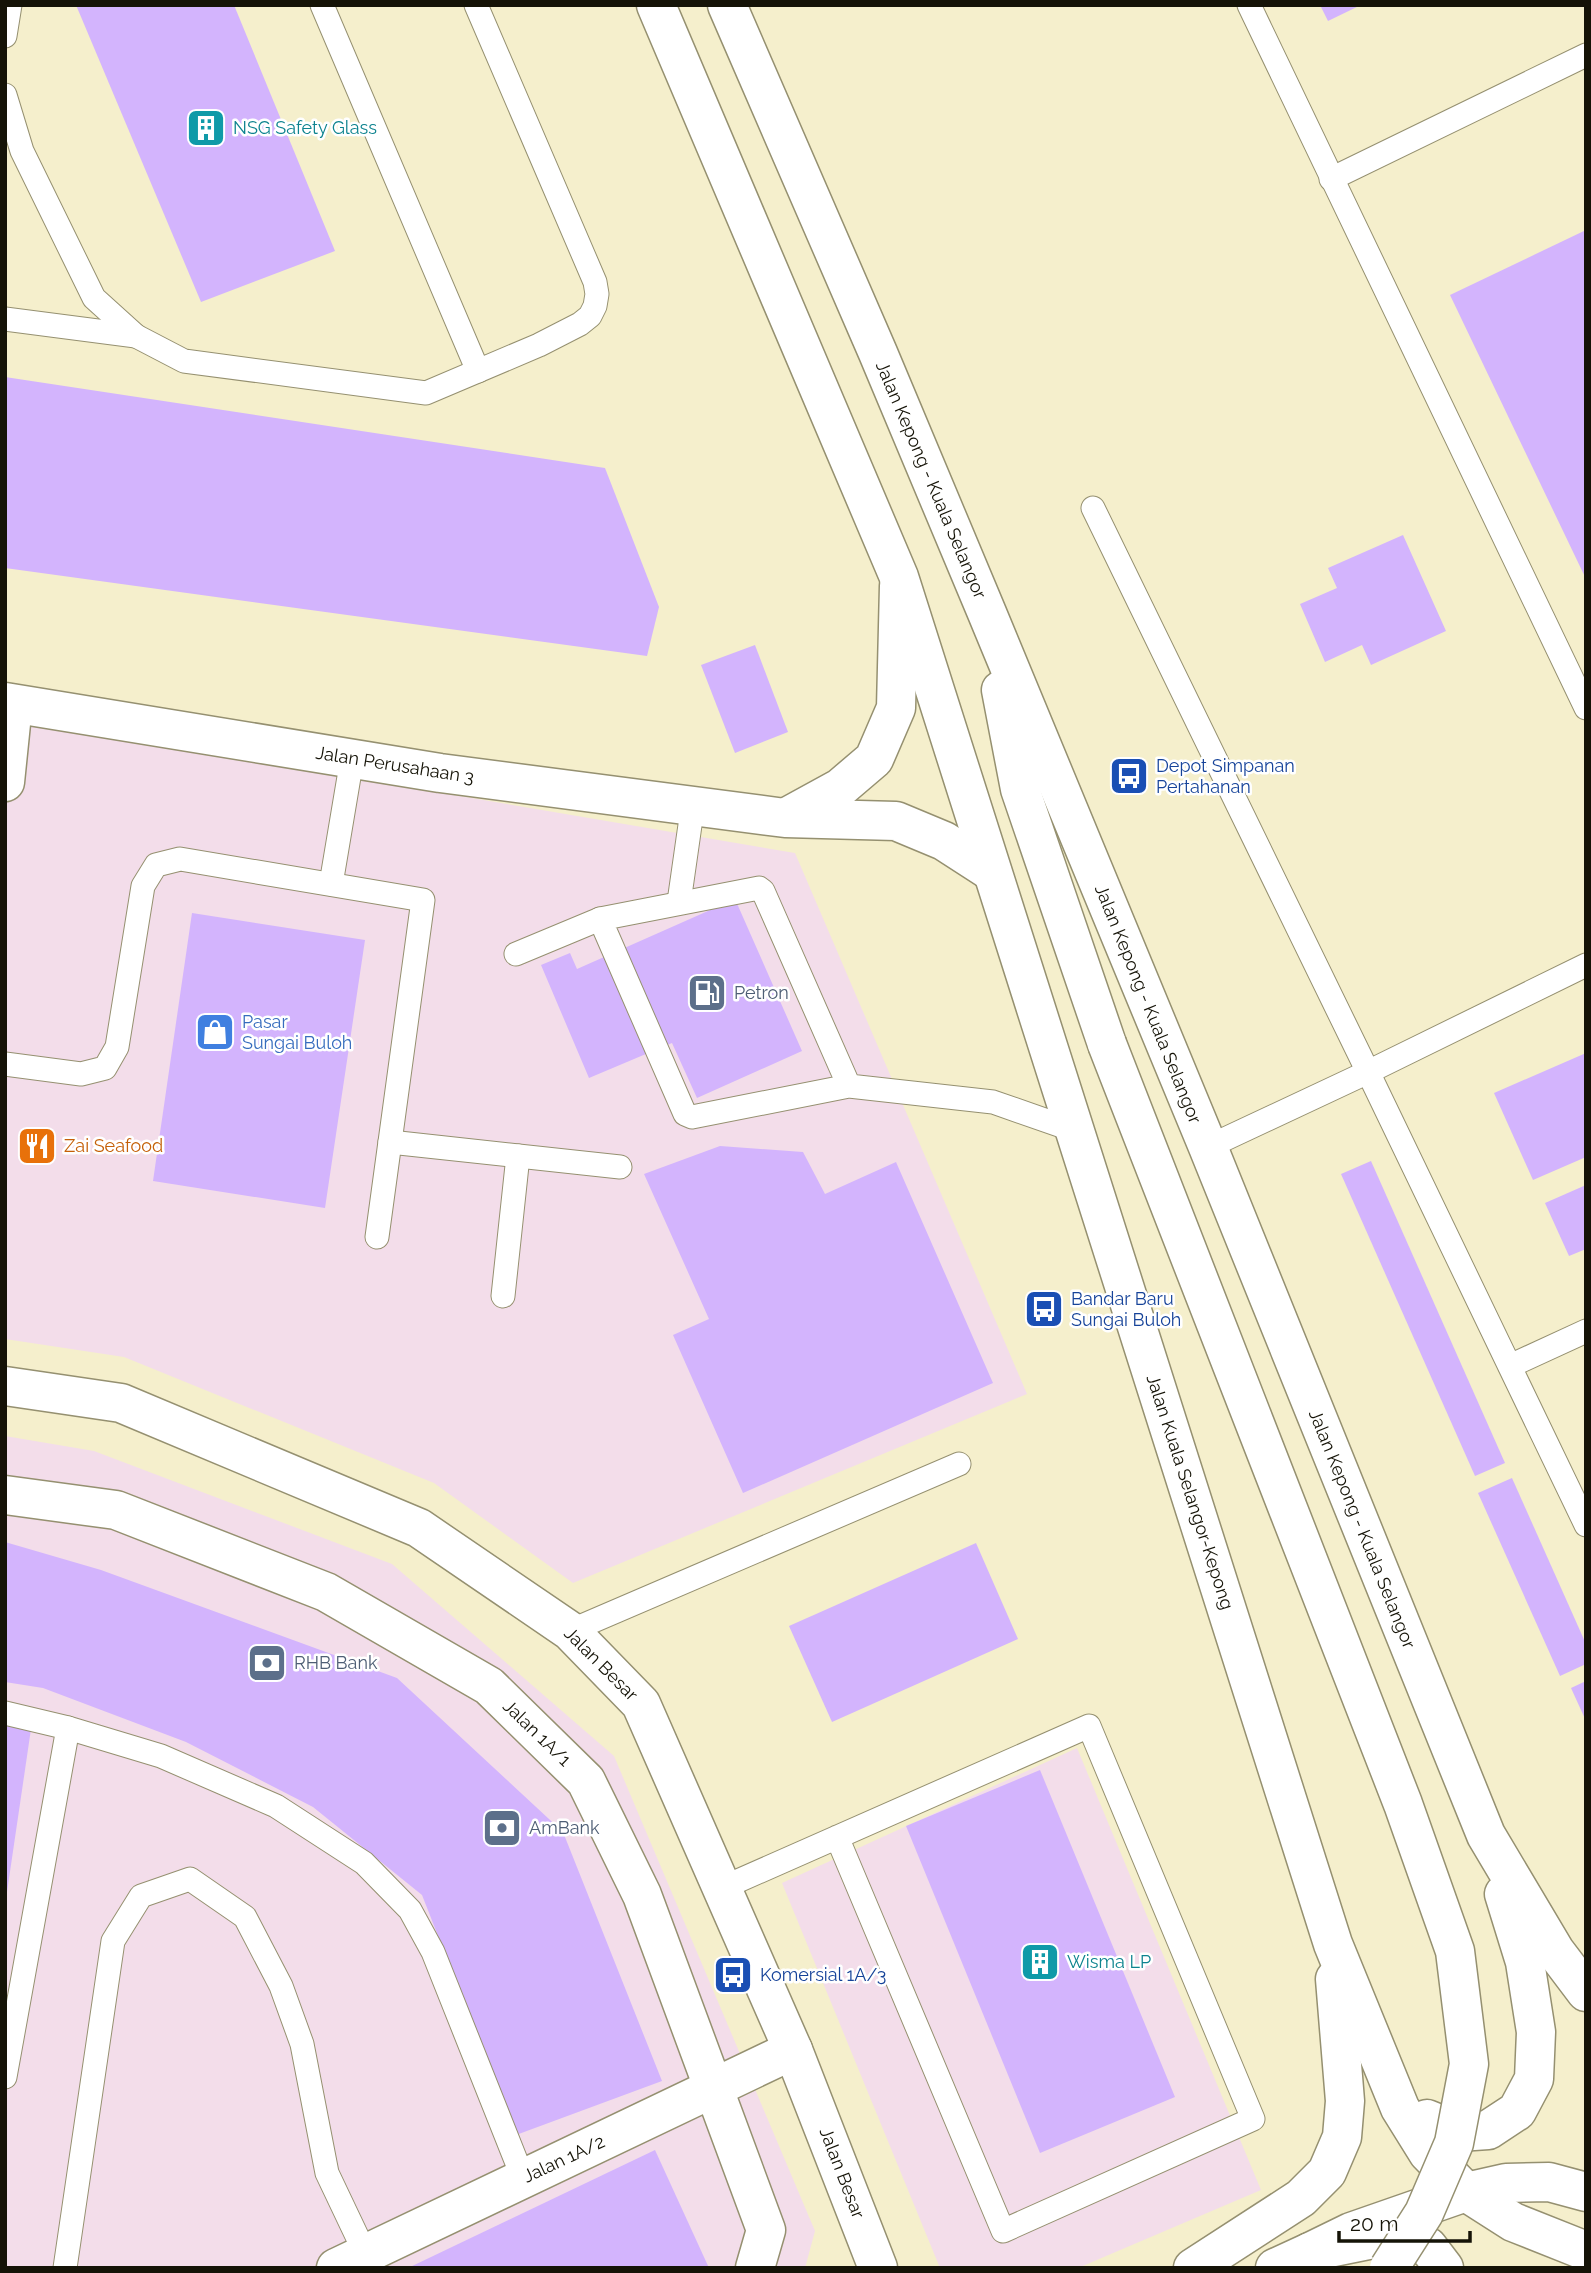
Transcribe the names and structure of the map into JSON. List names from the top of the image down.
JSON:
{
  "streets": {
    "main road": [
      "Jalan Kepong - Kuala Selangor",
      "Jalan Perusahaan 3",
      "Jalan Kuala Selangor-Kepong",
      "Jalan Besar",
      "Jalan 1A/1",
      "Jalan 1A/2"
    ]
  },
  "crossings": [
    ["Jalan Perusahaan 3", "Jalan Kuala Selangor-Kepong"],
    ["Jalan Besar", "Jalan 1A/2"],
    ["Jalan 1A/1", "Jalan 1A/2"]
  ],
  "places": {
    "building": ["NSG Safety Glass", "Wisma LP"],
    "bus stop": ["Depot Simpanan Pertahanan", "Bandar Baru Sungai Buloh", "Komersial 1A/3"],
    "fuel station": ["Petron"],
    "shop": ["Pasar Sungai Buloh"],
    "restaurant": ["Zai Seafood"],
    "bank": ["RHB Bank", "AmBank"]
  },
  "scale_bar": "20 m"
}
